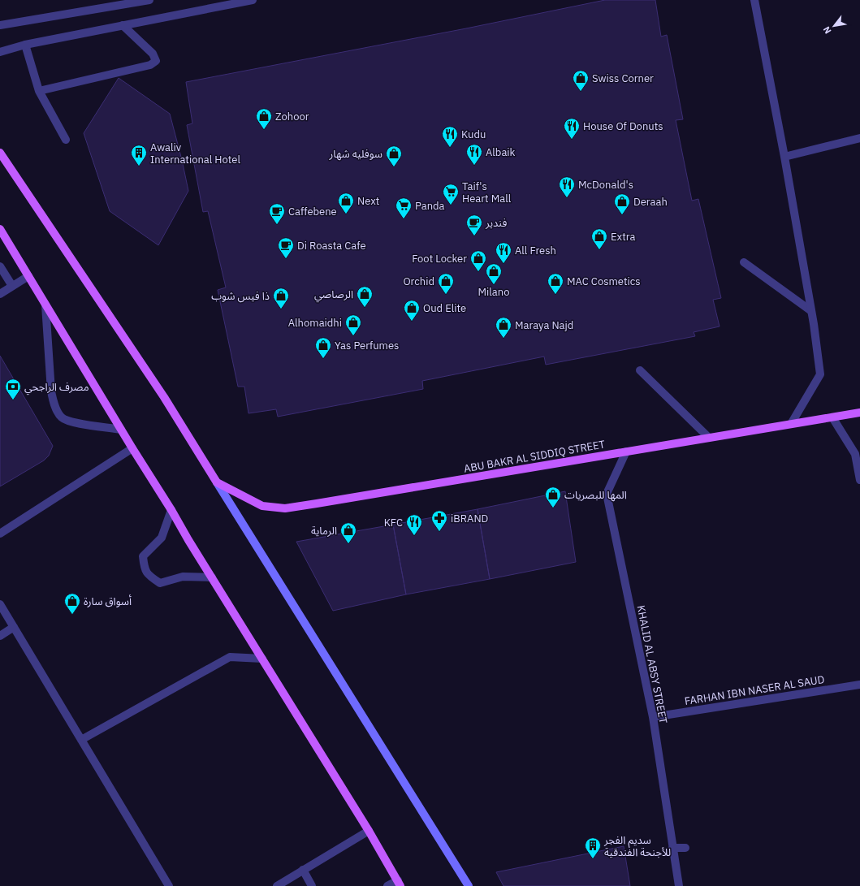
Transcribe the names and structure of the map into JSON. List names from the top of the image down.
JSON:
{
  "streets": {
    "main road": ["ABU BAKR AL SIDDIQ STREET"],
    "street": ["KHALID AL ABSY STREET", "FARHAN IBN NASER AL SAUD"]
  },
  "crossings": [
    ["ABU BAKR AL SIDDIQ STREET", "KHALID AL ABSY STREET"],
    ["KHALID AL ABSY STREET", "FARHAN IBN NASER AL SAUD"]
  ],
  "places": {
    "shop": [
      "Swiss Corner",
      "Zohoor",
      "سوفليه شهار",
      "Next",
      "Deraah",
      "Extra",
      "Foot Locker",
      "Milano",
      "Orchid",
      "MAC Cosmetics",
      "الرصاصي",
      "ذا فيس شوب",
      "Oud Elite",
      "Alhomaidhi",
      "Maraya Najd",
      "Yas Perfumes",
      "المها للبصريات",
      "الرماية",
      "أسواق سارة"
    ],
    "restaurant": [
      "House Of Donuts",
      "Kudu",
      "Albaik",
      "McDonald's",
      "All Fresh",
      "KFC"
    ],
    "building": ["Awaliv International Hotel", "سديم الفجر للأجنحة الفندقية"],
    "supermarket": ["Taif's Heart Mall", "Panda"],
    "cafe": ["Caffebene", "فندير", "Di Roasta Cafe"],
    "bank": ["مصرف الراجحي"],
    "pharmacy": ["iBRAND"]
  },
  "north": "bottom left"
}
